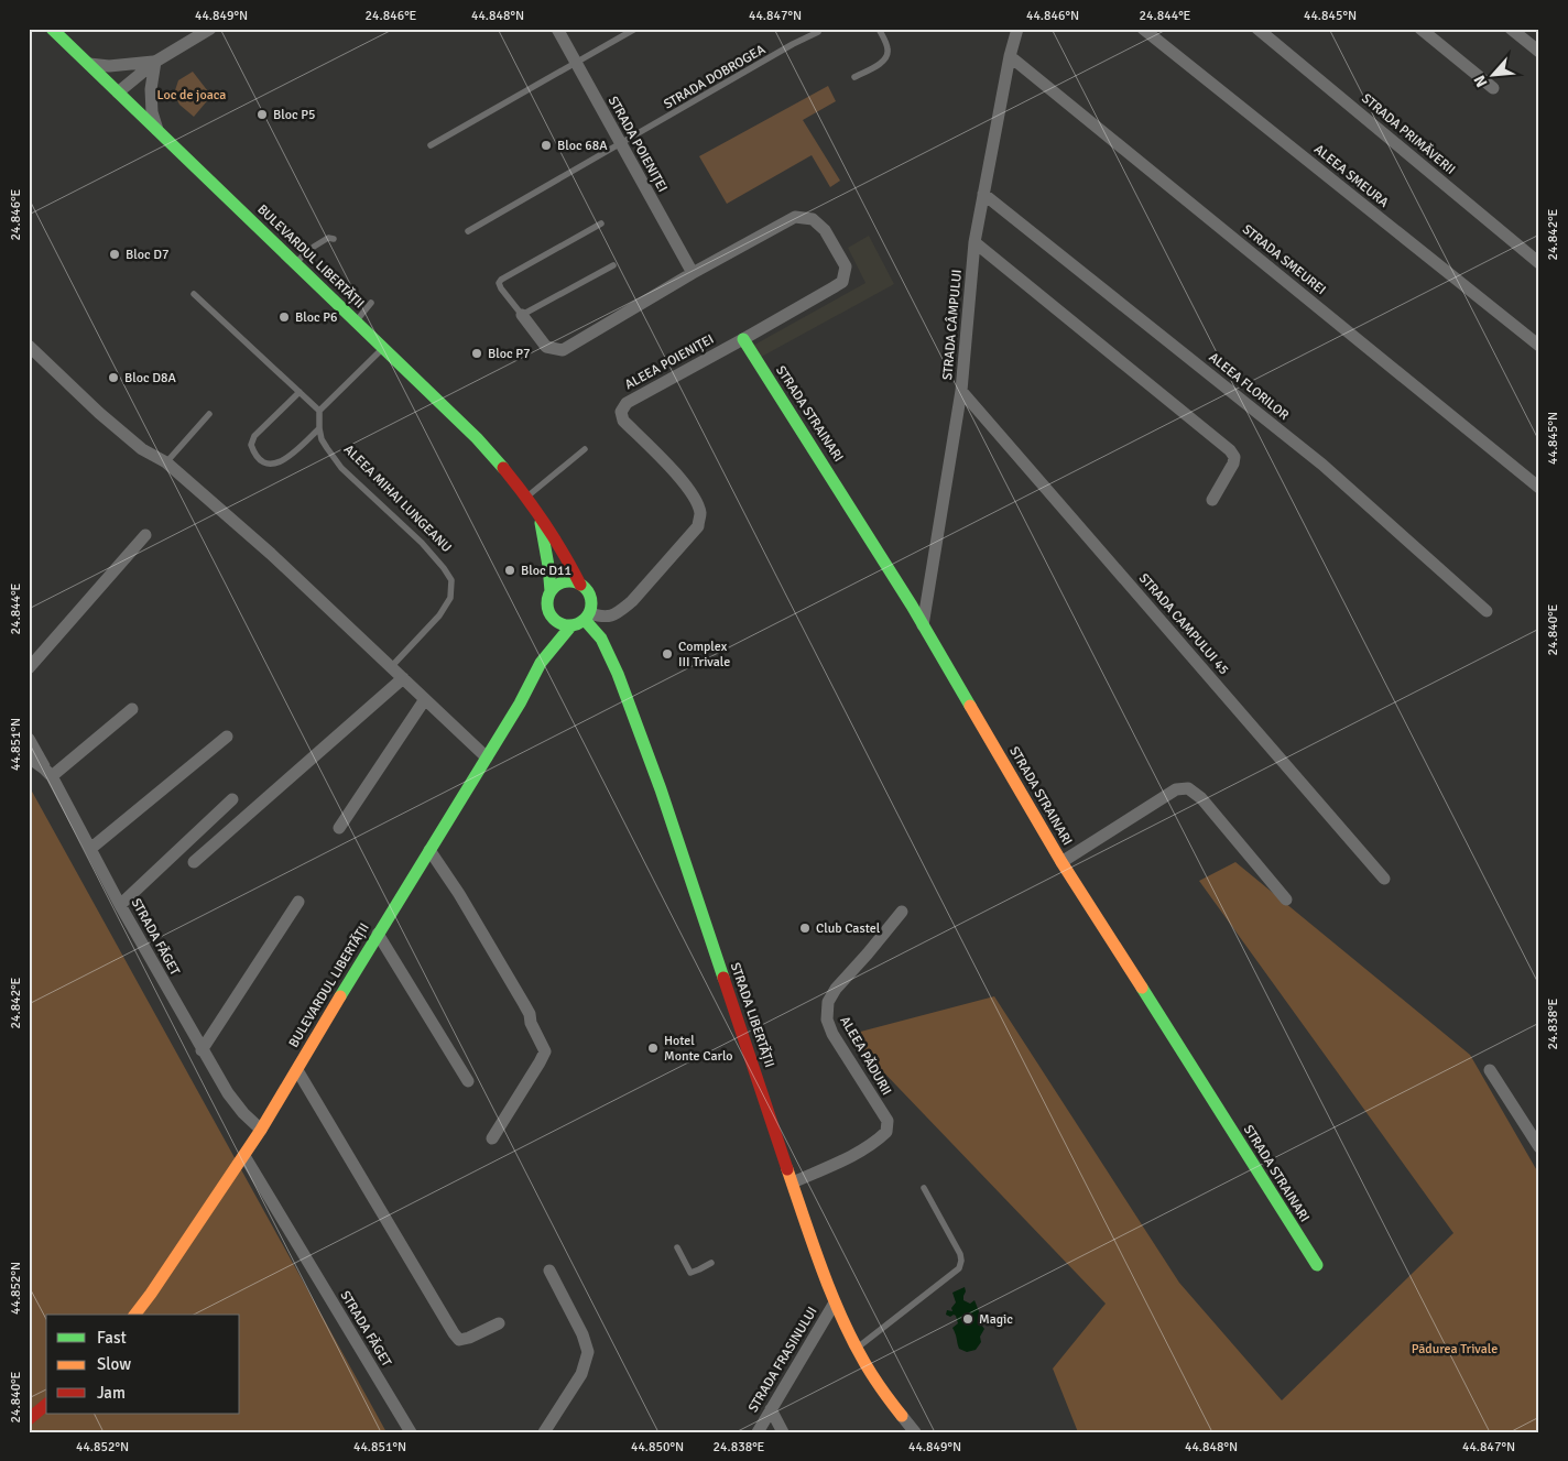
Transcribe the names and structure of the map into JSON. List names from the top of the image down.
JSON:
{
  "streets": {
    "street": [
      "STRADA PRIMĂVERII",
      "STRADA POIENIȚEI",
      "ALEEA SMEURA",
      "BULEVARDUL LIBERTĂȚII",
      "STRADA SMEUREI",
      "STRADA CÂMPULUI",
      "ALEEA POIENIȚEI",
      "ALEEA FLORILOR",
      "STRADA STRAINARI",
      "STRADA CAMPULUI 45",
      "STRADA FĂGET",
      "STRADA LIBERTĂȚII",
      "ALEEA PĂDURII",
      "STRADA FRASINULUI"
    ],
    "lane": ["STRADA DOBROGEA", "ALEEA MIHAI LUNGEANU"]
  },
  "crossings": [
    ["STRADA DOBROGEA", "STRADA POIENIȚEI"],
    ["STRADA POIENIȚEI", "ALEEA POIENIȚEI"],
    ["BULEVARDUL LIBERTĂȚII", "ALEEA POIENIȚEI"],
    ["BULEVARDUL LIBERTĂȚII", "STRADA FĂGET"],
    ["BULEVARDUL LIBERTĂȚII", "STRADA LIBERTĂȚII"],
    ["STRADA SMEUREI", "STRADA CÂMPULUI"],
    ["STRADA CÂMPULUI", "ALEEA FLORILOR"],
    ["STRADA CÂMPULUI", "STRADA STRAINARI"],
    ["STRADA CÂMPULUI", "STRADA CAMPULUI 45"],
    ["ALEEA POIENIȚEI", "STRADA STRAINARI"],
    ["ALEEA POIENIȚEI", "STRADA LIBERTĂȚII"],
    ["STRADA LIBERTĂȚII", "ALEEA PĂDURII"],
    ["STRADA LIBERTĂȚII", "STRADA FRASINULUI"]
  ],
  "parks": ["Loc de joaca", "Pădurea Trivale"],
  "places": [
    "Bloc P5",
    "Bloc 68A",
    "Bloc D7",
    "Bloc P6",
    "Bloc P7",
    "Bloc D8A",
    "Bloc D11",
    "Complex III Trivale",
    "Club Castel",
    "Hotel Monte Carlo",
    "Magic"
  ],
  "legend": ["Fast", "Slow", "Jam"],
  "north": "bottom left",
  "coordinates": [
    "44.849°N",
    "24.846°E",
    "44.848°N",
    "44.847°N",
    "44.846°N",
    "24.844°E",
    "44.845°N",
    "24.842°E",
    "24.840°E",
    "44.851°N",
    "24.838°E",
    "44.852°N",
    "44.850°N"
  ]
}
